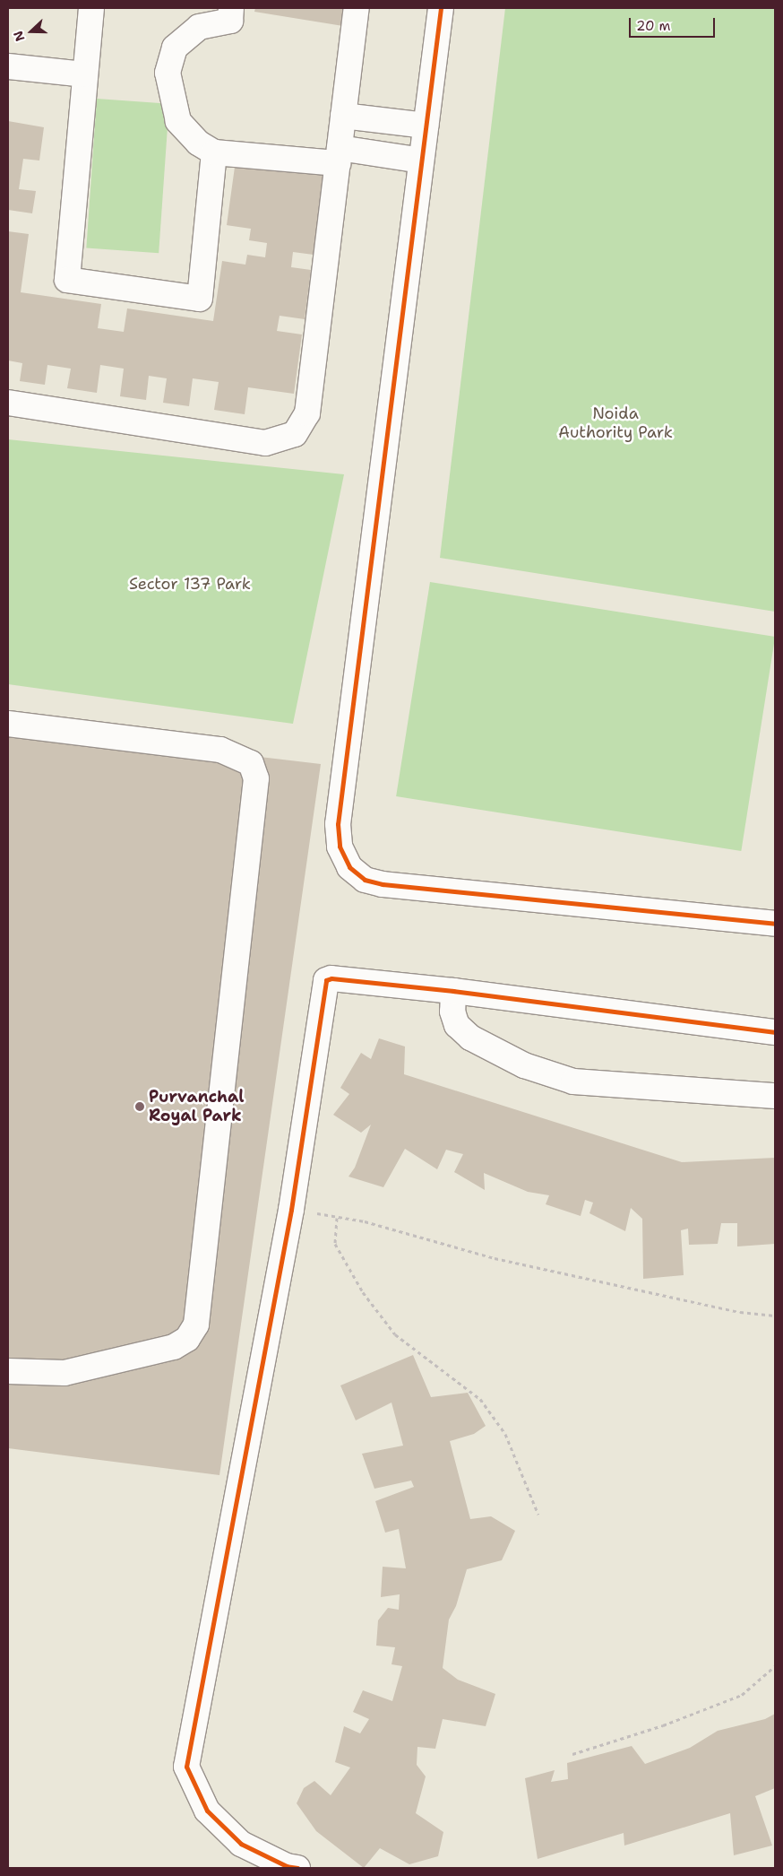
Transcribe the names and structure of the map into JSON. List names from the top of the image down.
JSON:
{
  "parks": ["Noida Authority Park", "Sector 137 Park"],
  "places": ["Purvanchal Royal Park"],
  "scale_bar": "20 m",
  "north": "left"
}
